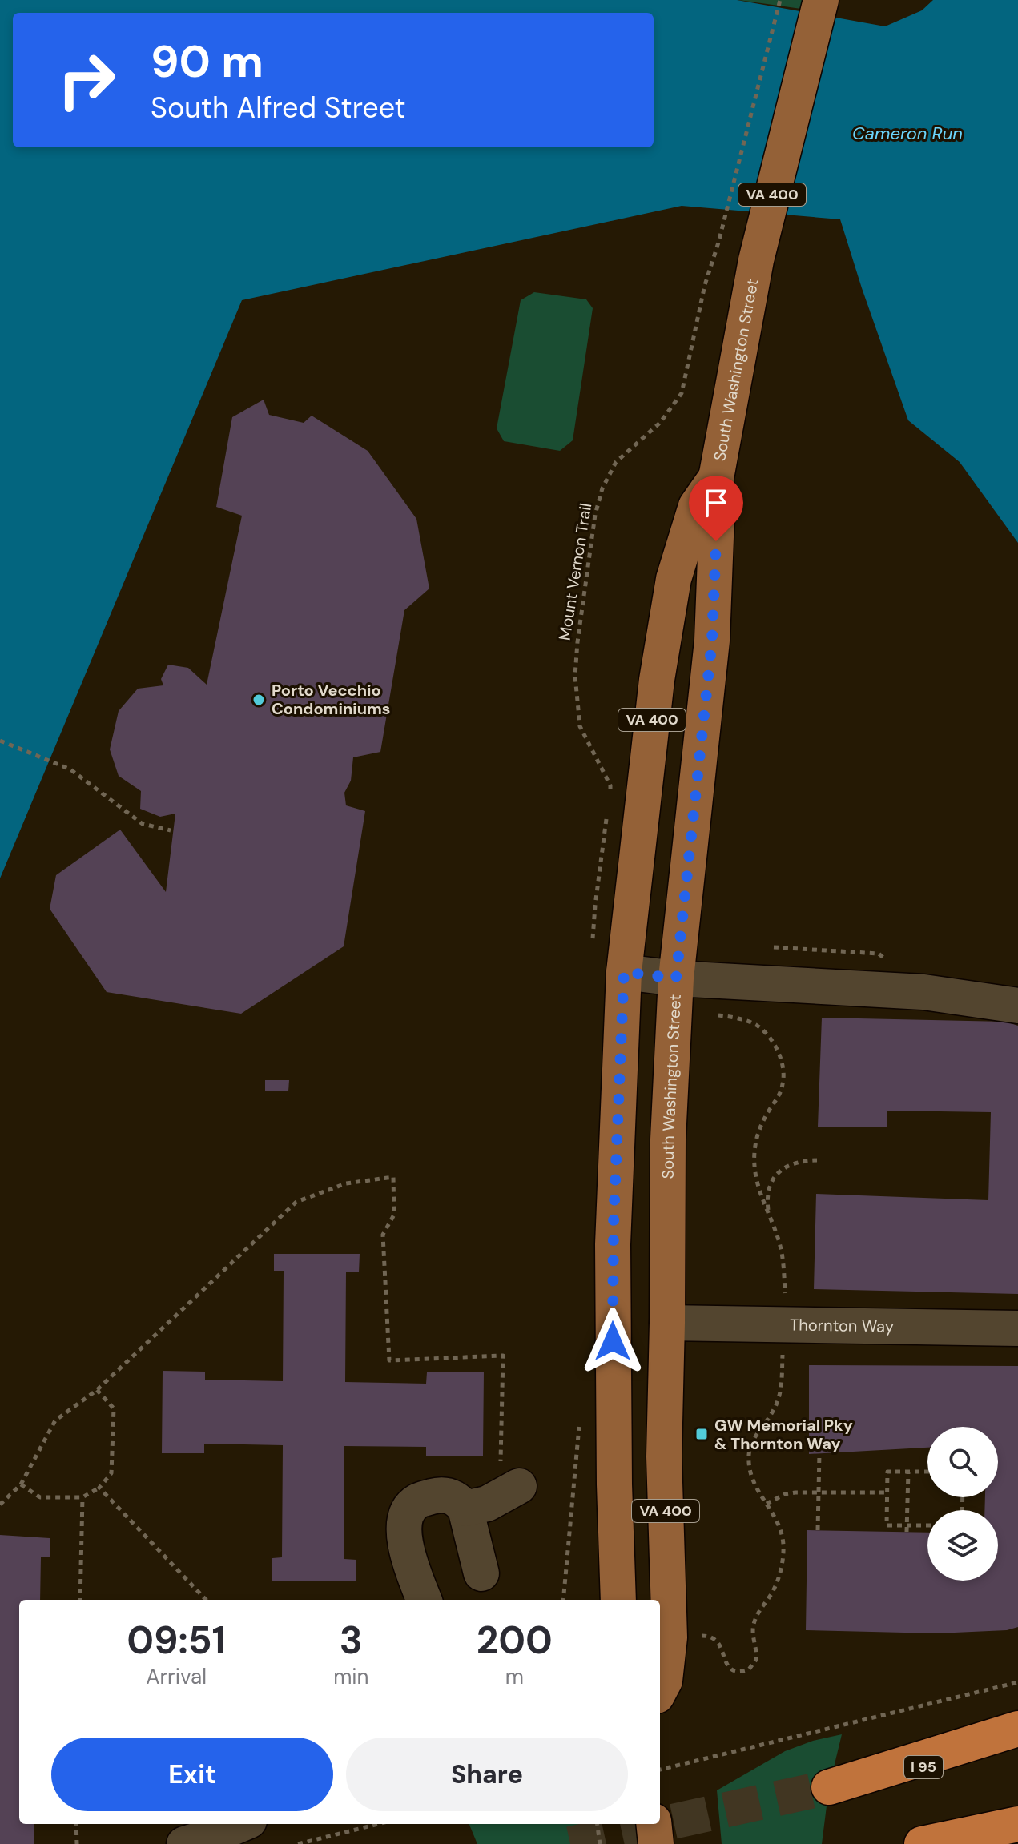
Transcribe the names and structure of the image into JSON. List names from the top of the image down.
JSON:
{
  "streets": {
    "highway": ["I 95"],
    "main road": ["VA 400", "South Washington Street"],
    "street": ["Thornton Way"],
    "path": ["Mount Vernon Trail"]
  },
  "crossings": [
    ["South Washington Street", "Thornton Way"]
  ],
  "water": ["Cameron Run"],
  "places": {
    "other": ["Porto Vecchio Condominiums"],
    "transit": ["GW Memorial Pky & Thornton Way"]
  },
  "page": {
    "turn": ["90 m", "South Alfred Street"],
    "eta": [
      "09:51",
      "Arrival",
      "3",
      "min",
      "200",
      "m"
    ],
    "buttons": ["Exit", "Share"]
  }
}
